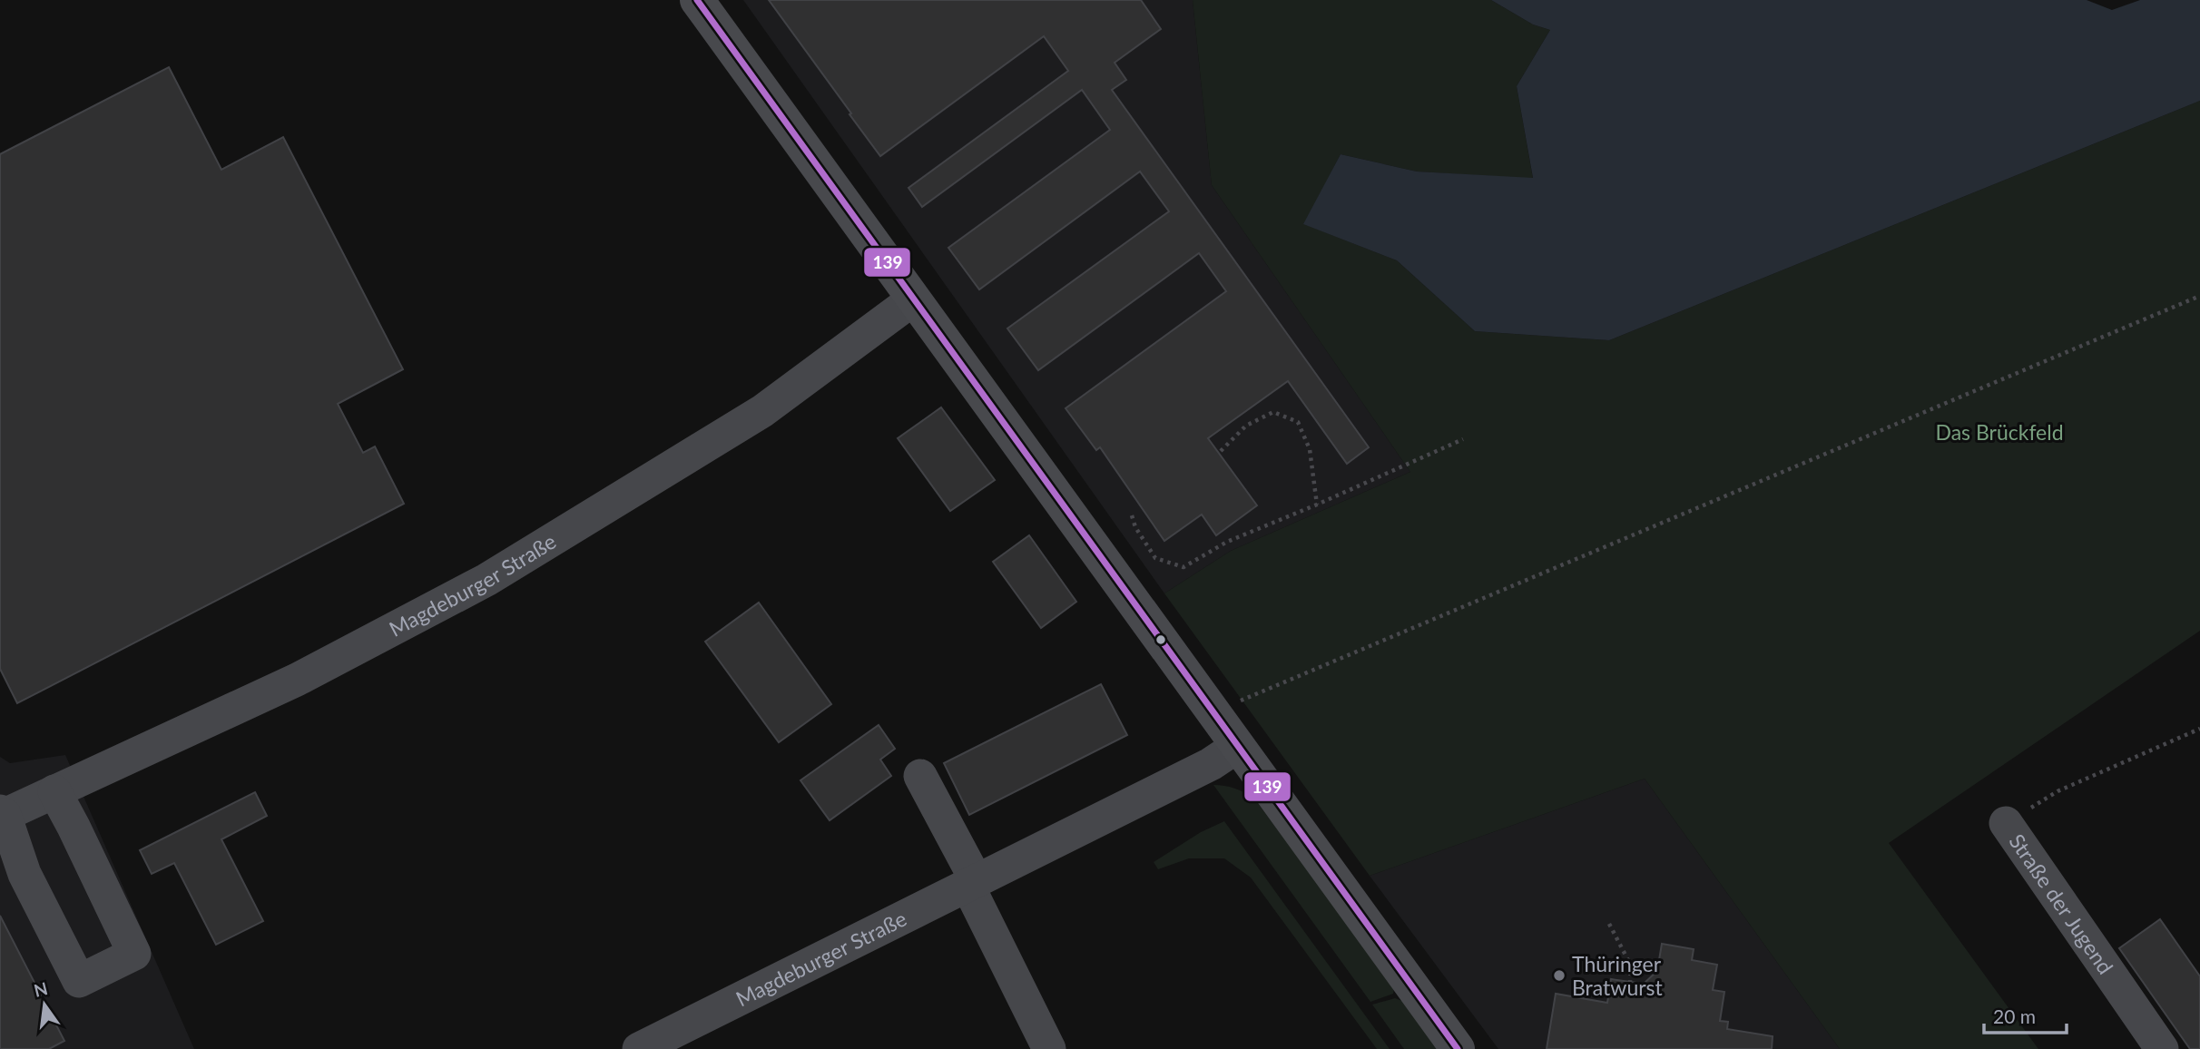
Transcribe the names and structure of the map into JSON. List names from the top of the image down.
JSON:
{
  "streets": {
    "street": ["Magdeburger Straße", "Straße der Jugend"]
  },
  "parks": ["Das Brückfeld"],
  "places": ["Thüringer Bratwurst"],
  "lines": ["transit line 139"],
  "scale_bar": "20 m",
  "north": "top"
}
